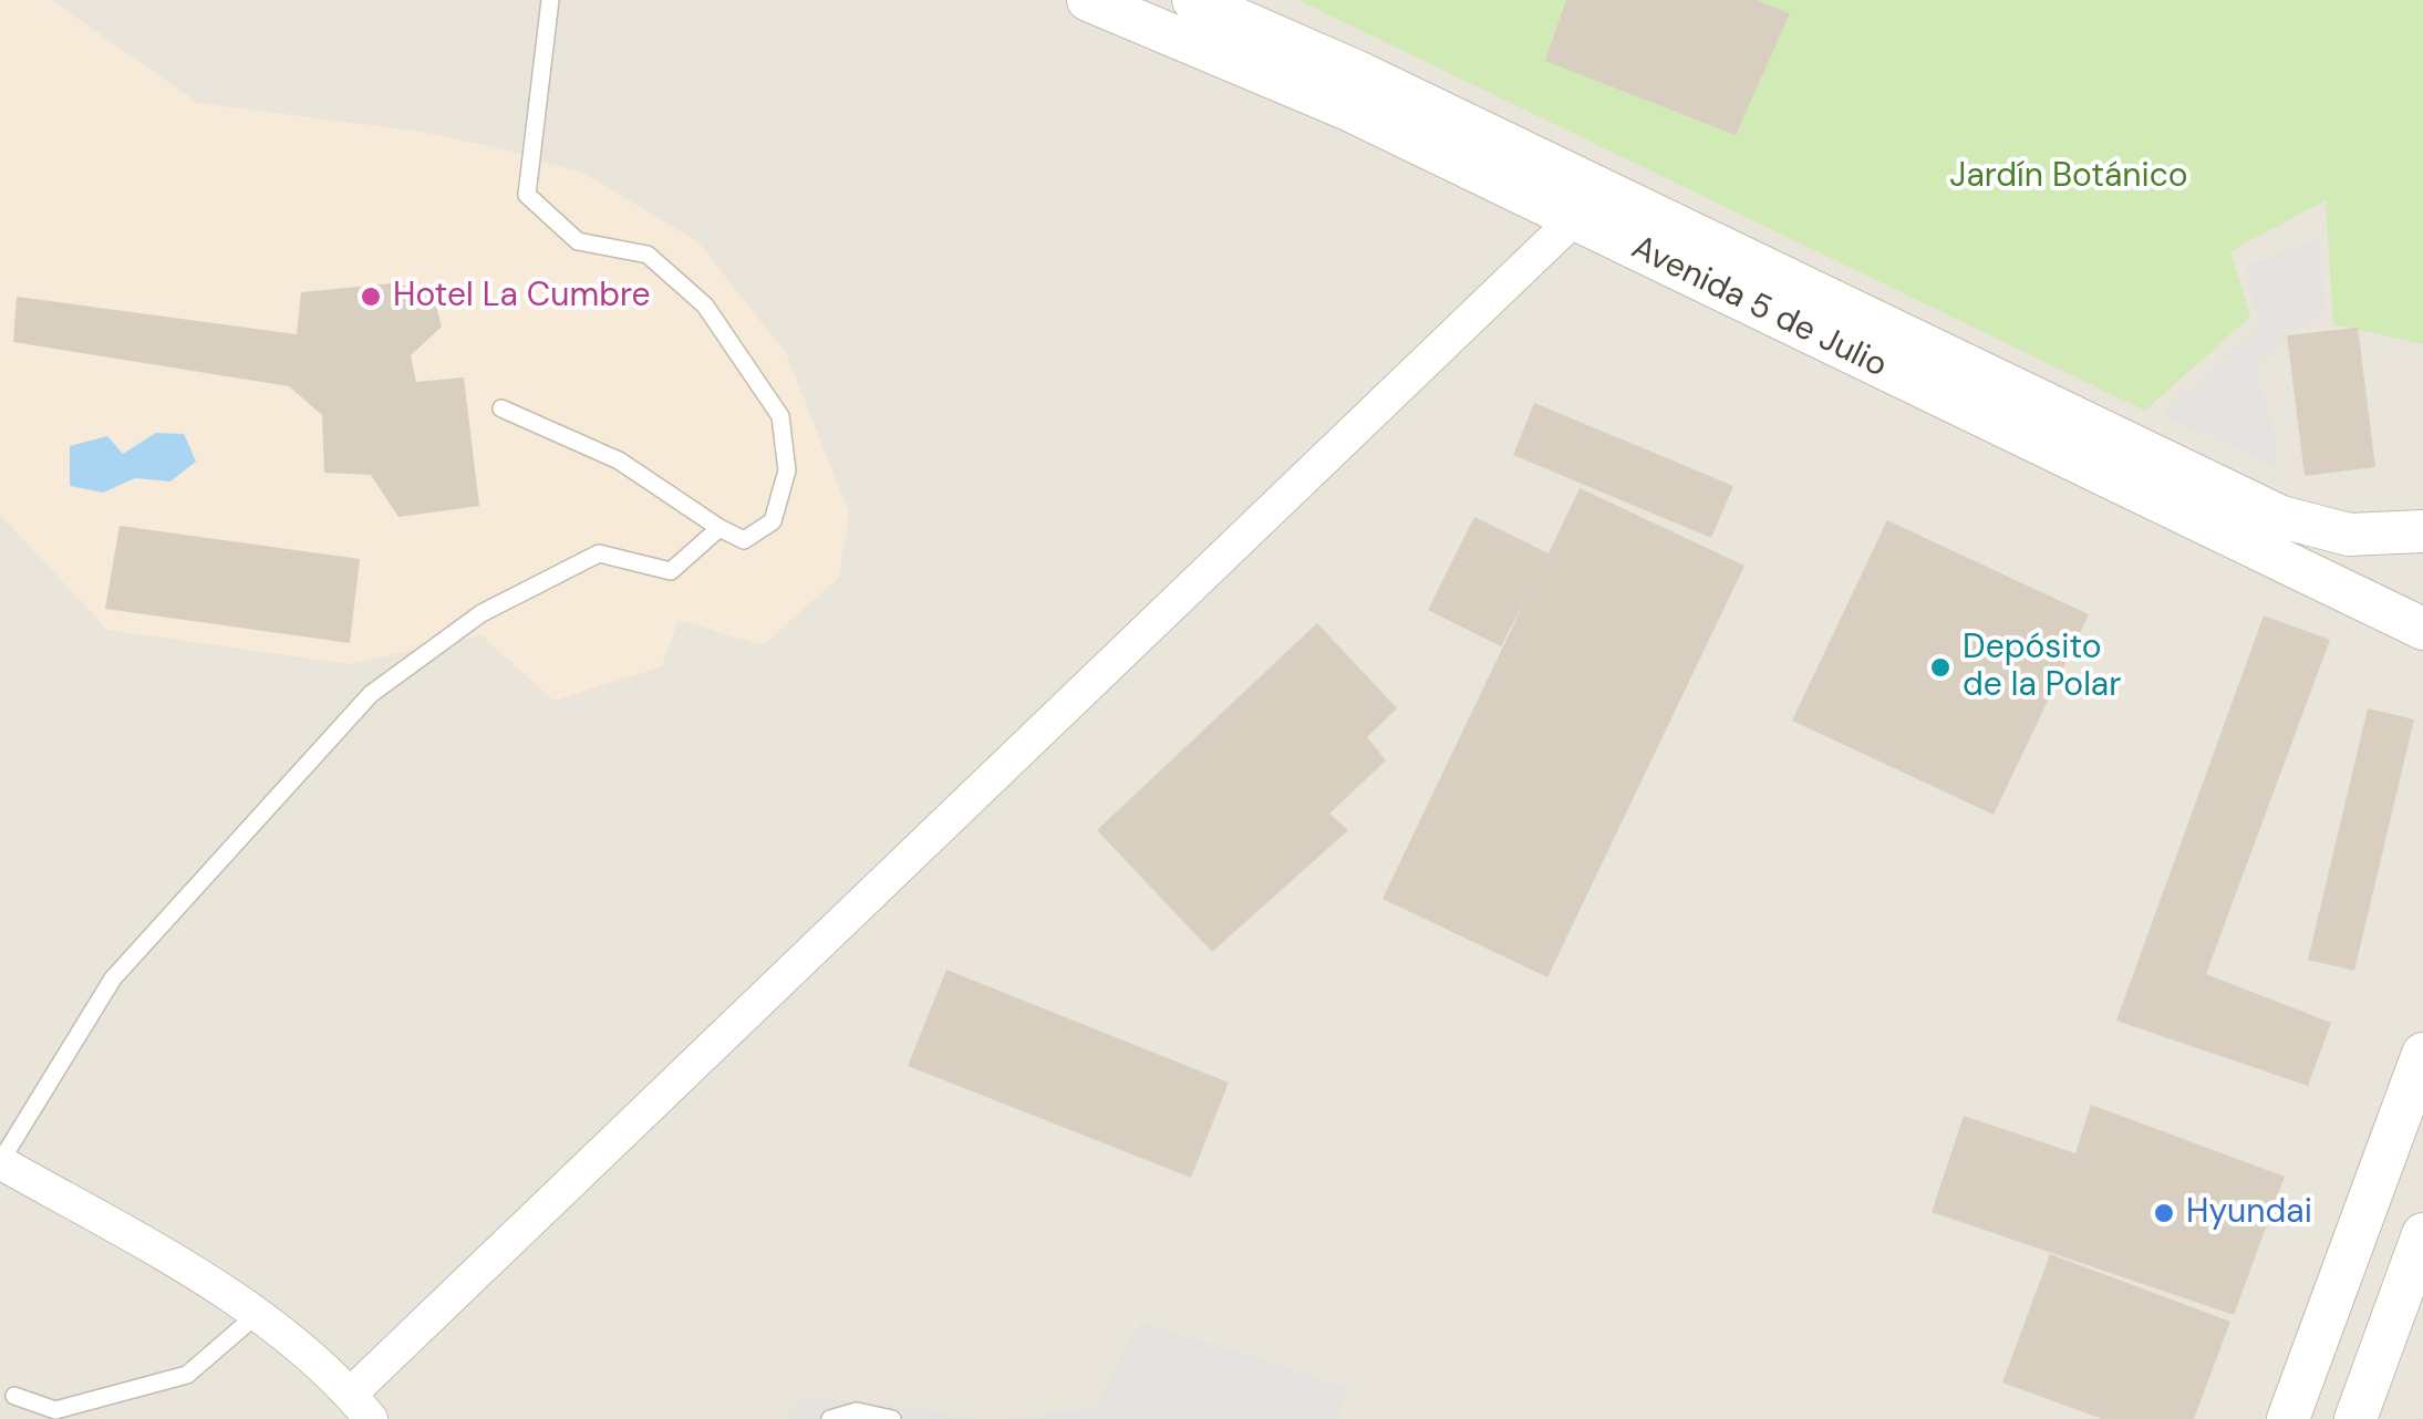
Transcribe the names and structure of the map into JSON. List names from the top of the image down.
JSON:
{
  "streets": {
    "street": ["Avenida 5 de Julio"]
  },
  "parks": ["Jardín Botánico"],
  "places": ["Hotel La Cumbre", "Depósito de la Polar", "Hyundai"]
}
